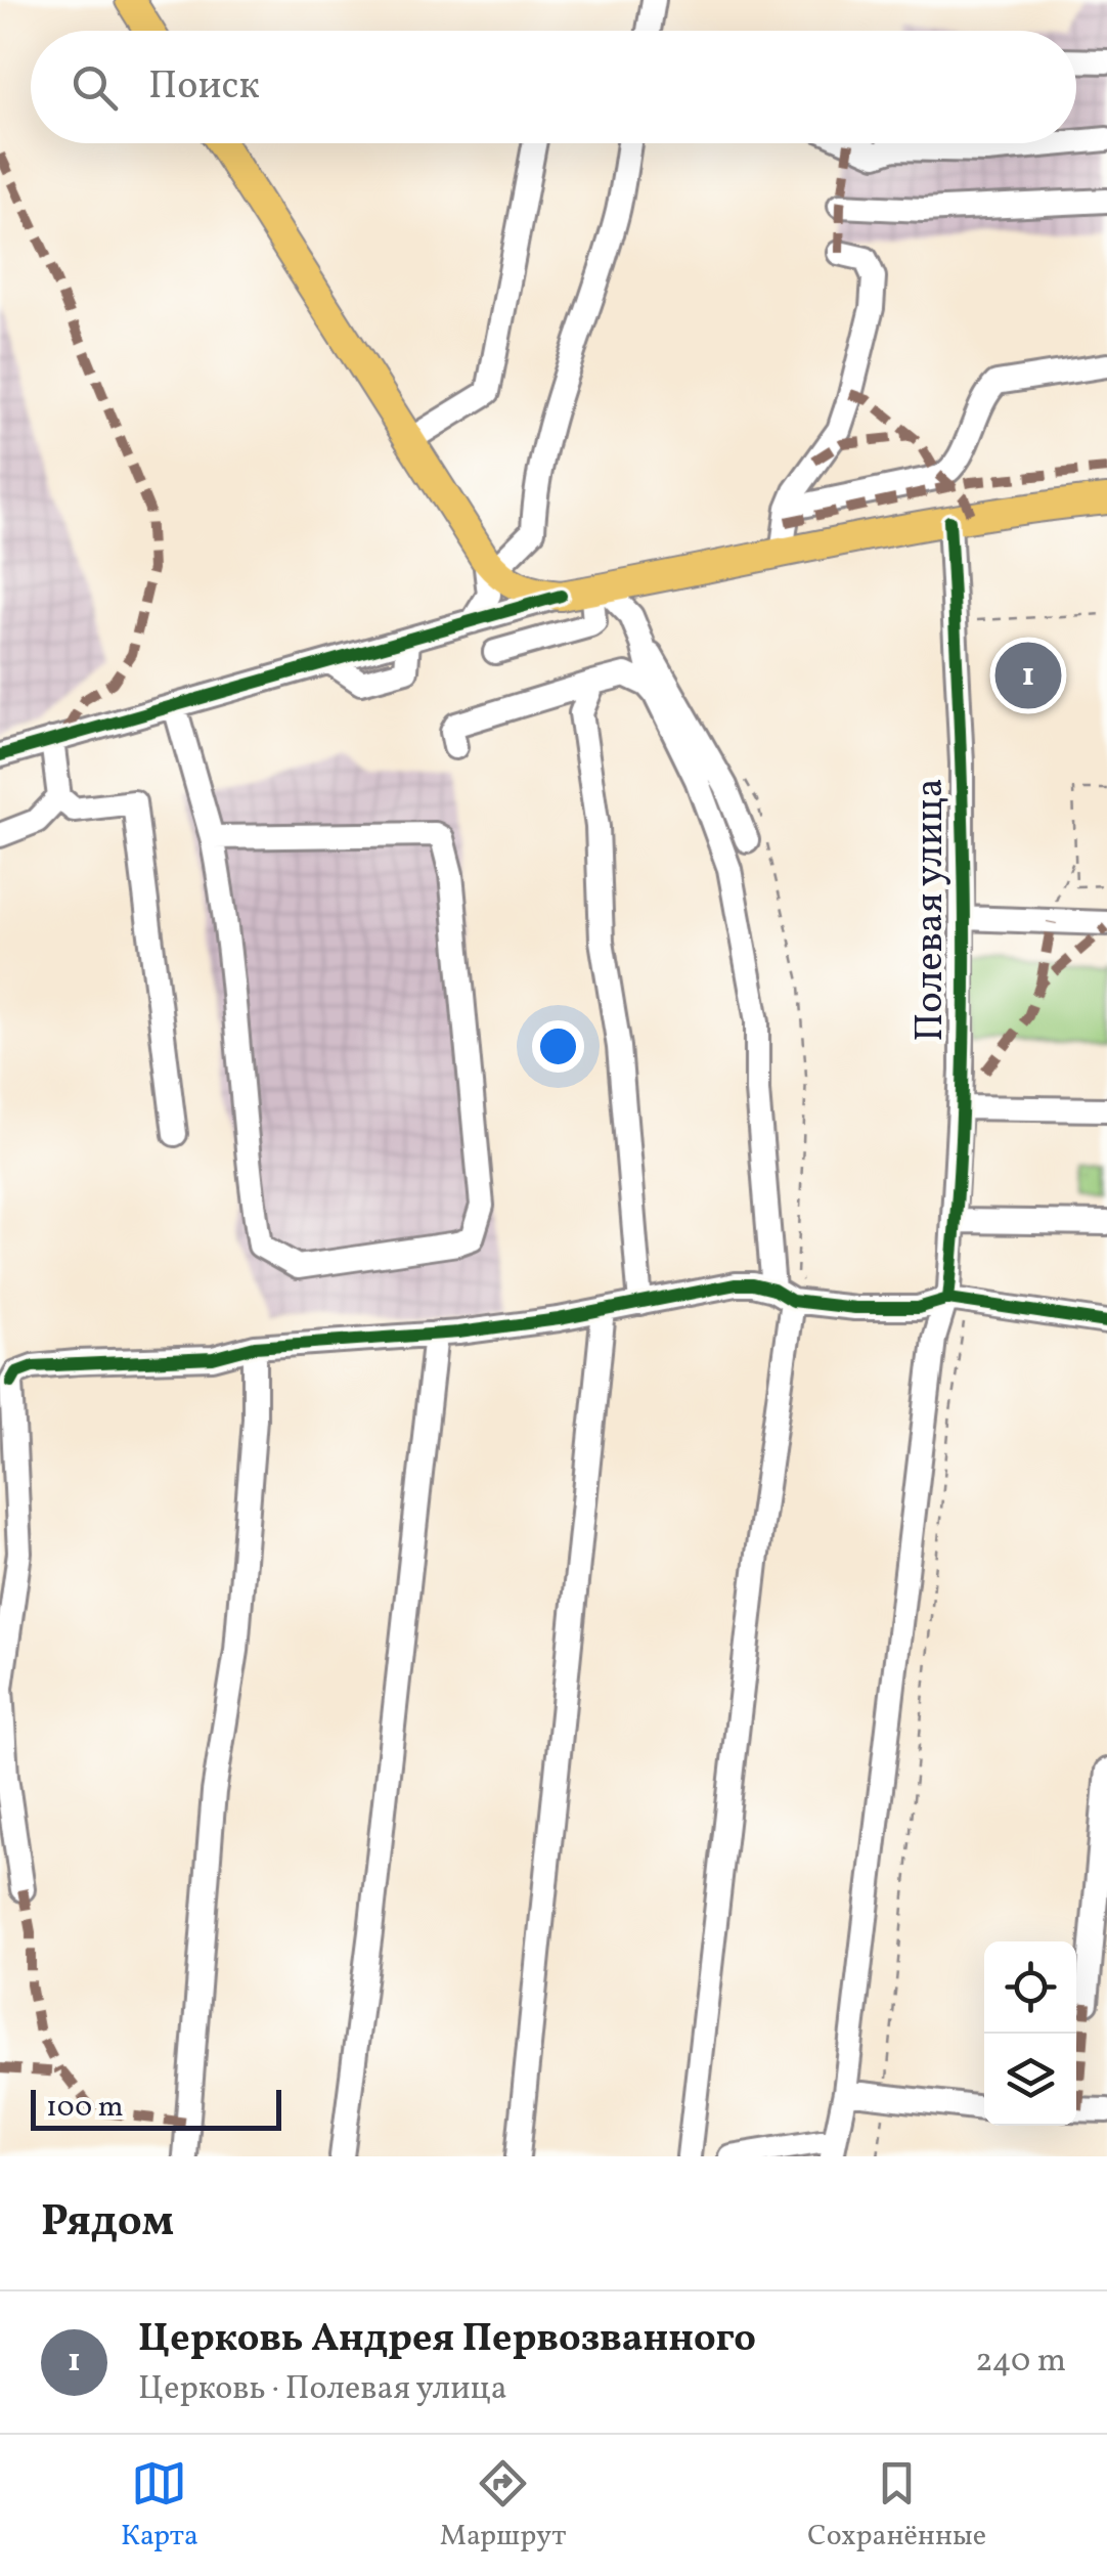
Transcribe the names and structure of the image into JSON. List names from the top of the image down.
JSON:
{
  "streets": {
    "street": ["Полевая улица"]
  },
  "scale_bar": "100 m",
  "page": {
    "search": "Поиск",
    "pins": "1",
    "scale": "100 m",
    "heading": "Рядом",
    "list": [
      {
        "mark": "1",
        "name": "Церковь Андрея Первозванного",
        "note": "Церковь · Полевая улица",
        "value": "240 m"
      }
    ],
    "nav": ["Карта", "Маршрут", "Сохранённые"]
  }
}
